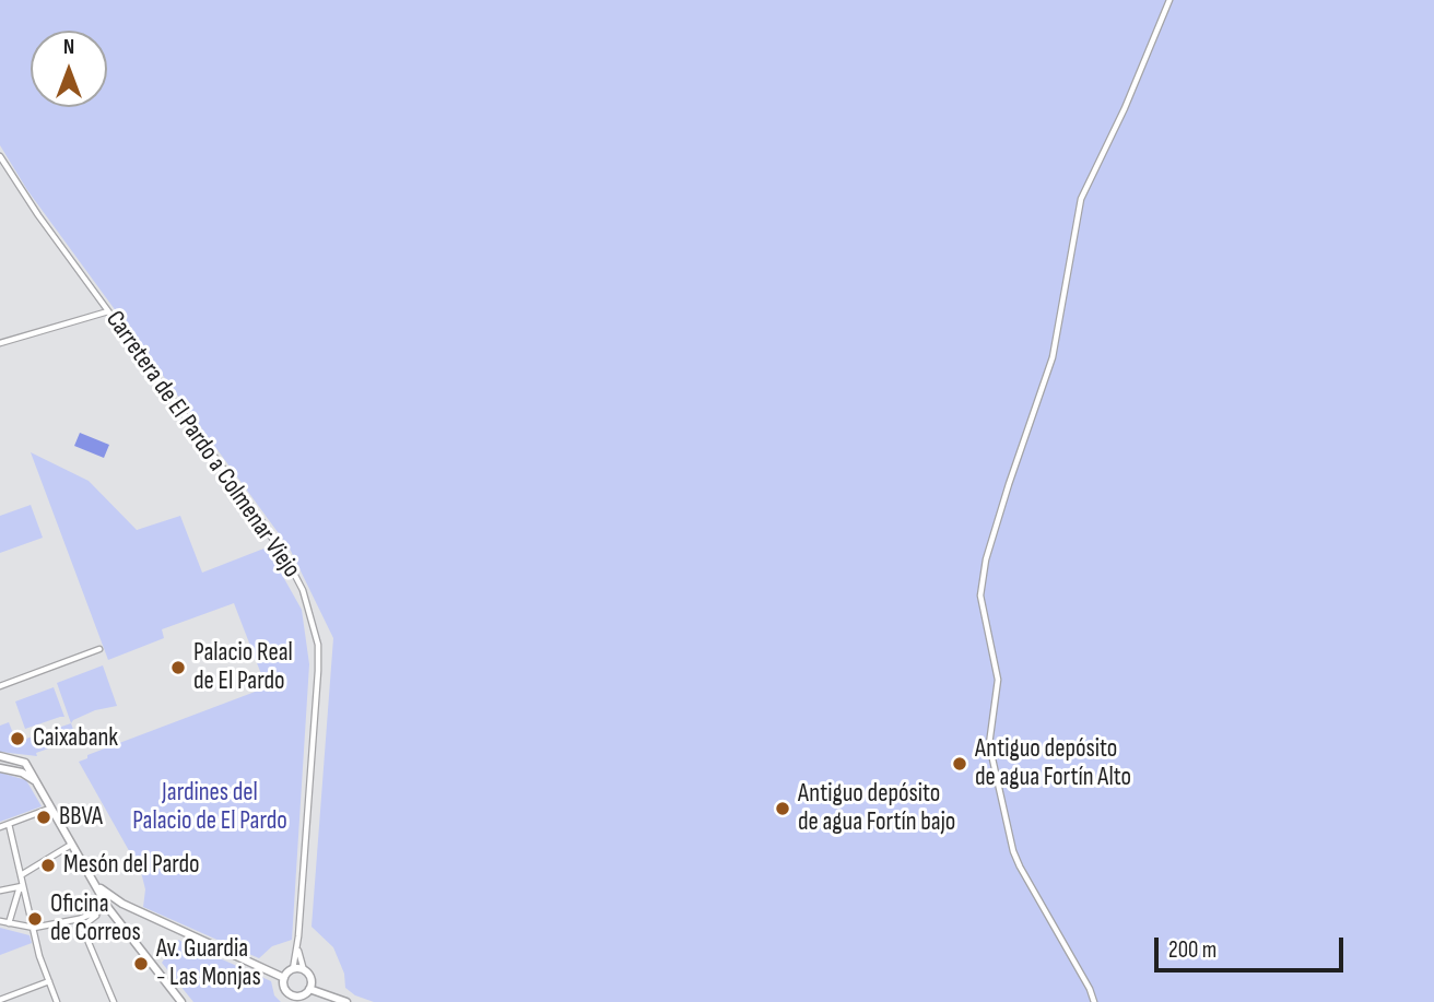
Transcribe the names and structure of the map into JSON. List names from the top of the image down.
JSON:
{
  "streets": {
    "street": ["Carretera de El Pardo a Colmenar Viejo"]
  },
  "parks": ["Jardines del Palacio de El Pardo"],
  "places": [
    "Palacio Real de El Pardo",
    "Caixabank",
    "Antiguo depósito de agua Fortín Alto",
    "Antiguo depósito de agua Fortín bajo",
    "BBVA",
    "Mesón del Pardo",
    "Oficina de Correos",
    "Av. Guardia - Las Monjas"
  ],
  "scale_bar": "200 m",
  "north": "top"
}
